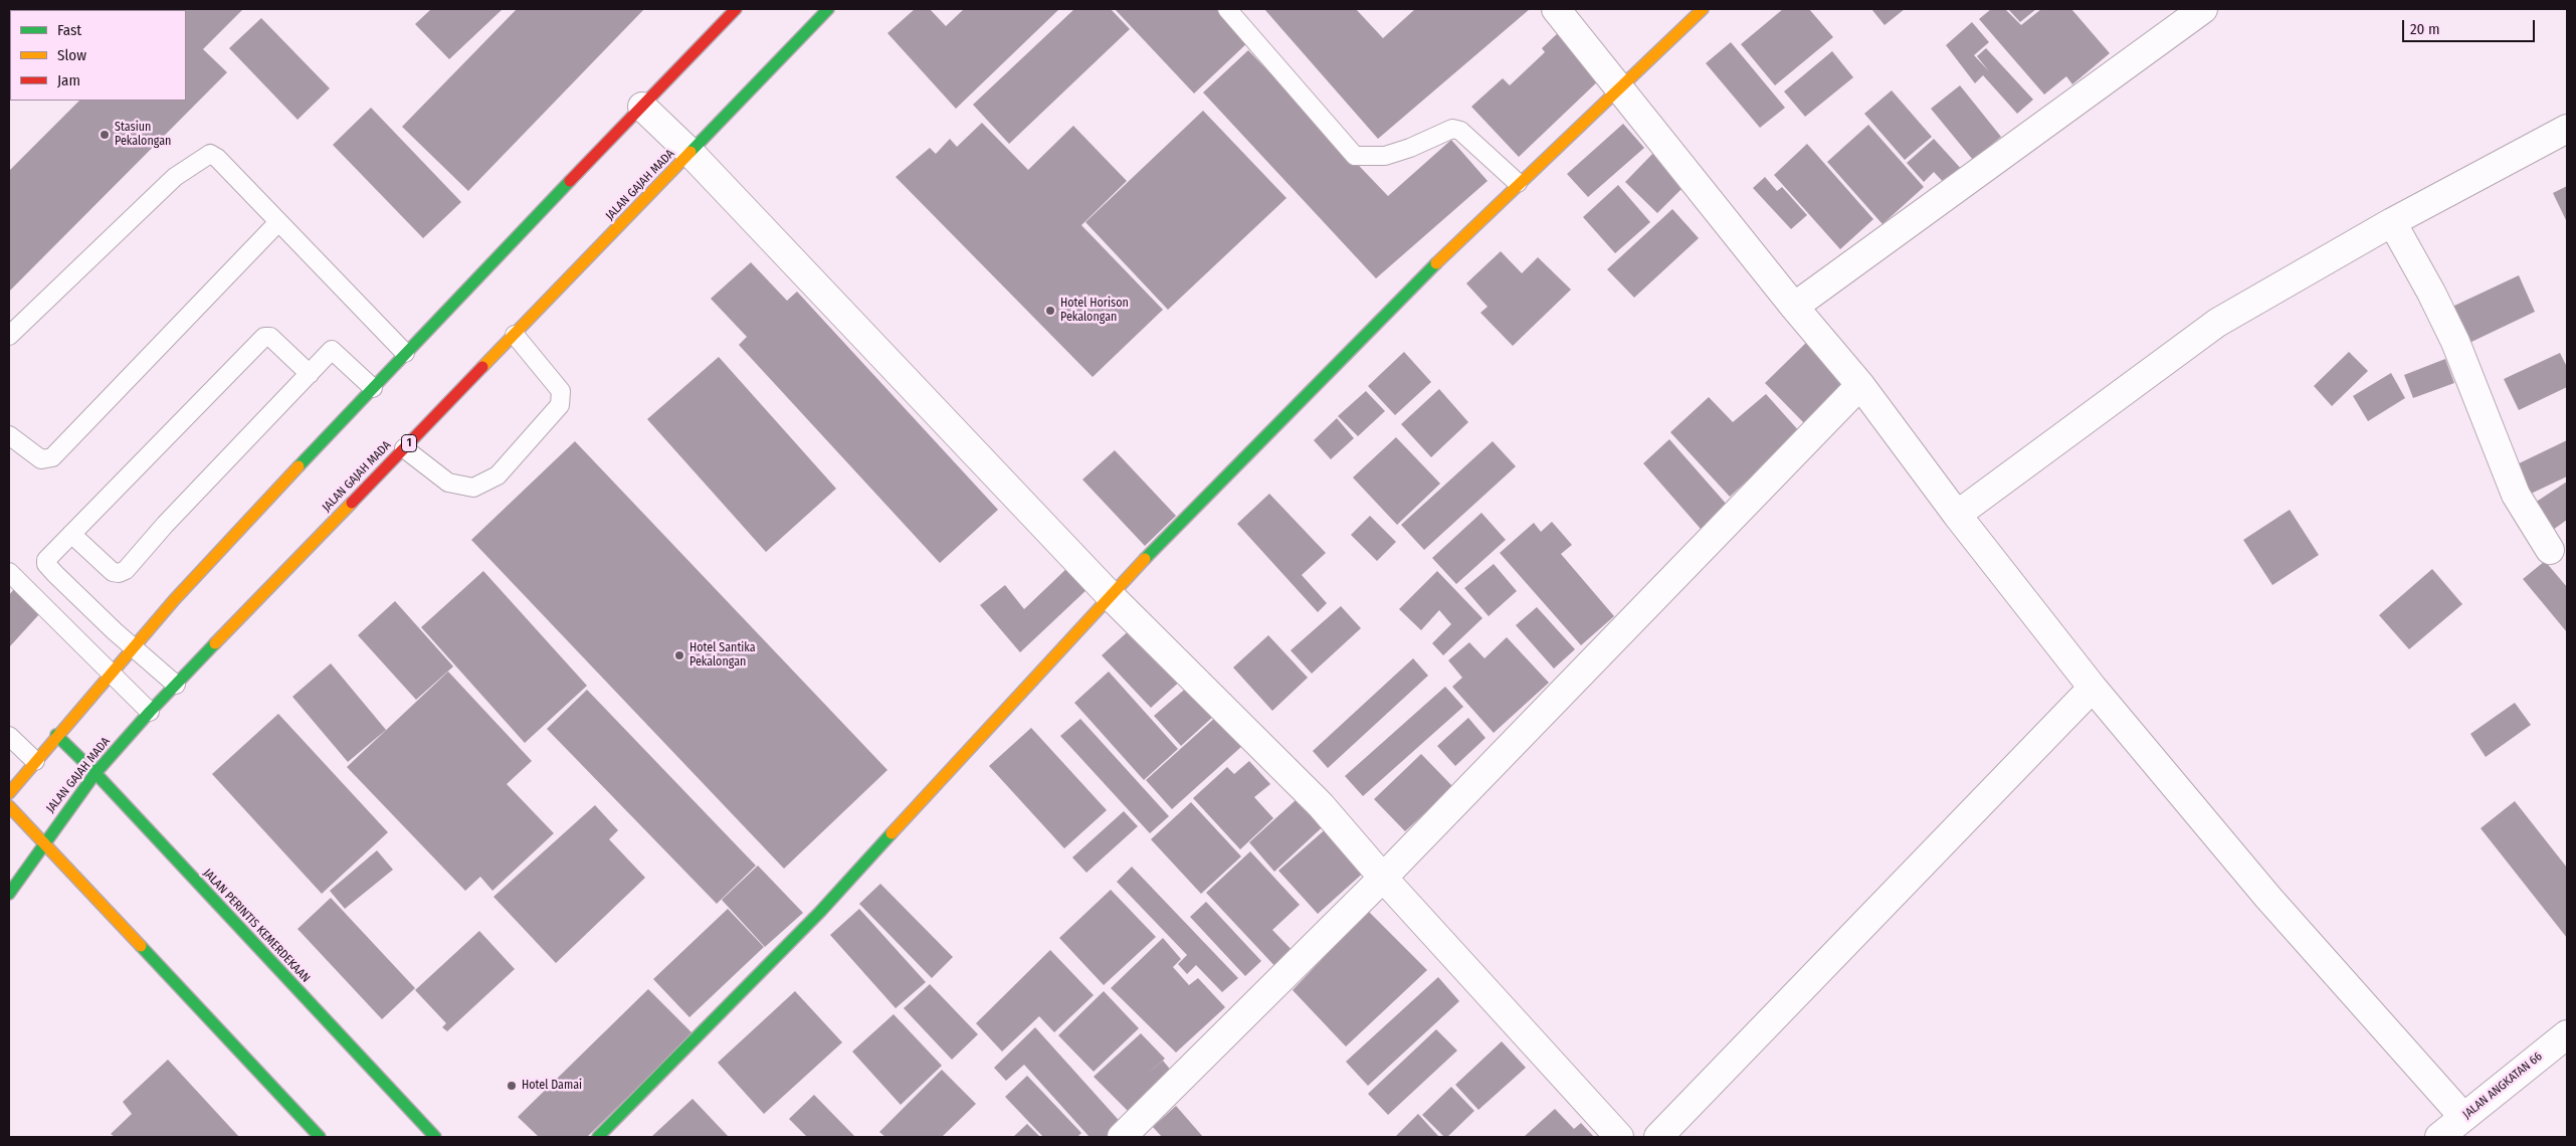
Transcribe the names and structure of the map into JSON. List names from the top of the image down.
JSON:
{
  "streets": {
    "main road": ["JALAN GAJAH MADA", "1", "JALAN PERINTIS KEMERDEKAAN"],
    "street": ["JALAN ANGKATAN 66"]
  },
  "crossings": [
    ["JALAN GAJAH MADA", "JALAN PERINTIS KEMERDEKAAN"]
  ],
  "places": [
    "Stasiun Pekalongan",
    "Hotel Horison Pekalongan",
    "Hotel Santika Pekalongan",
    "Hotel Damai"
  ],
  "legend": ["Fast", "Slow", "Jam"],
  "scale_bar": "20 m"
}
